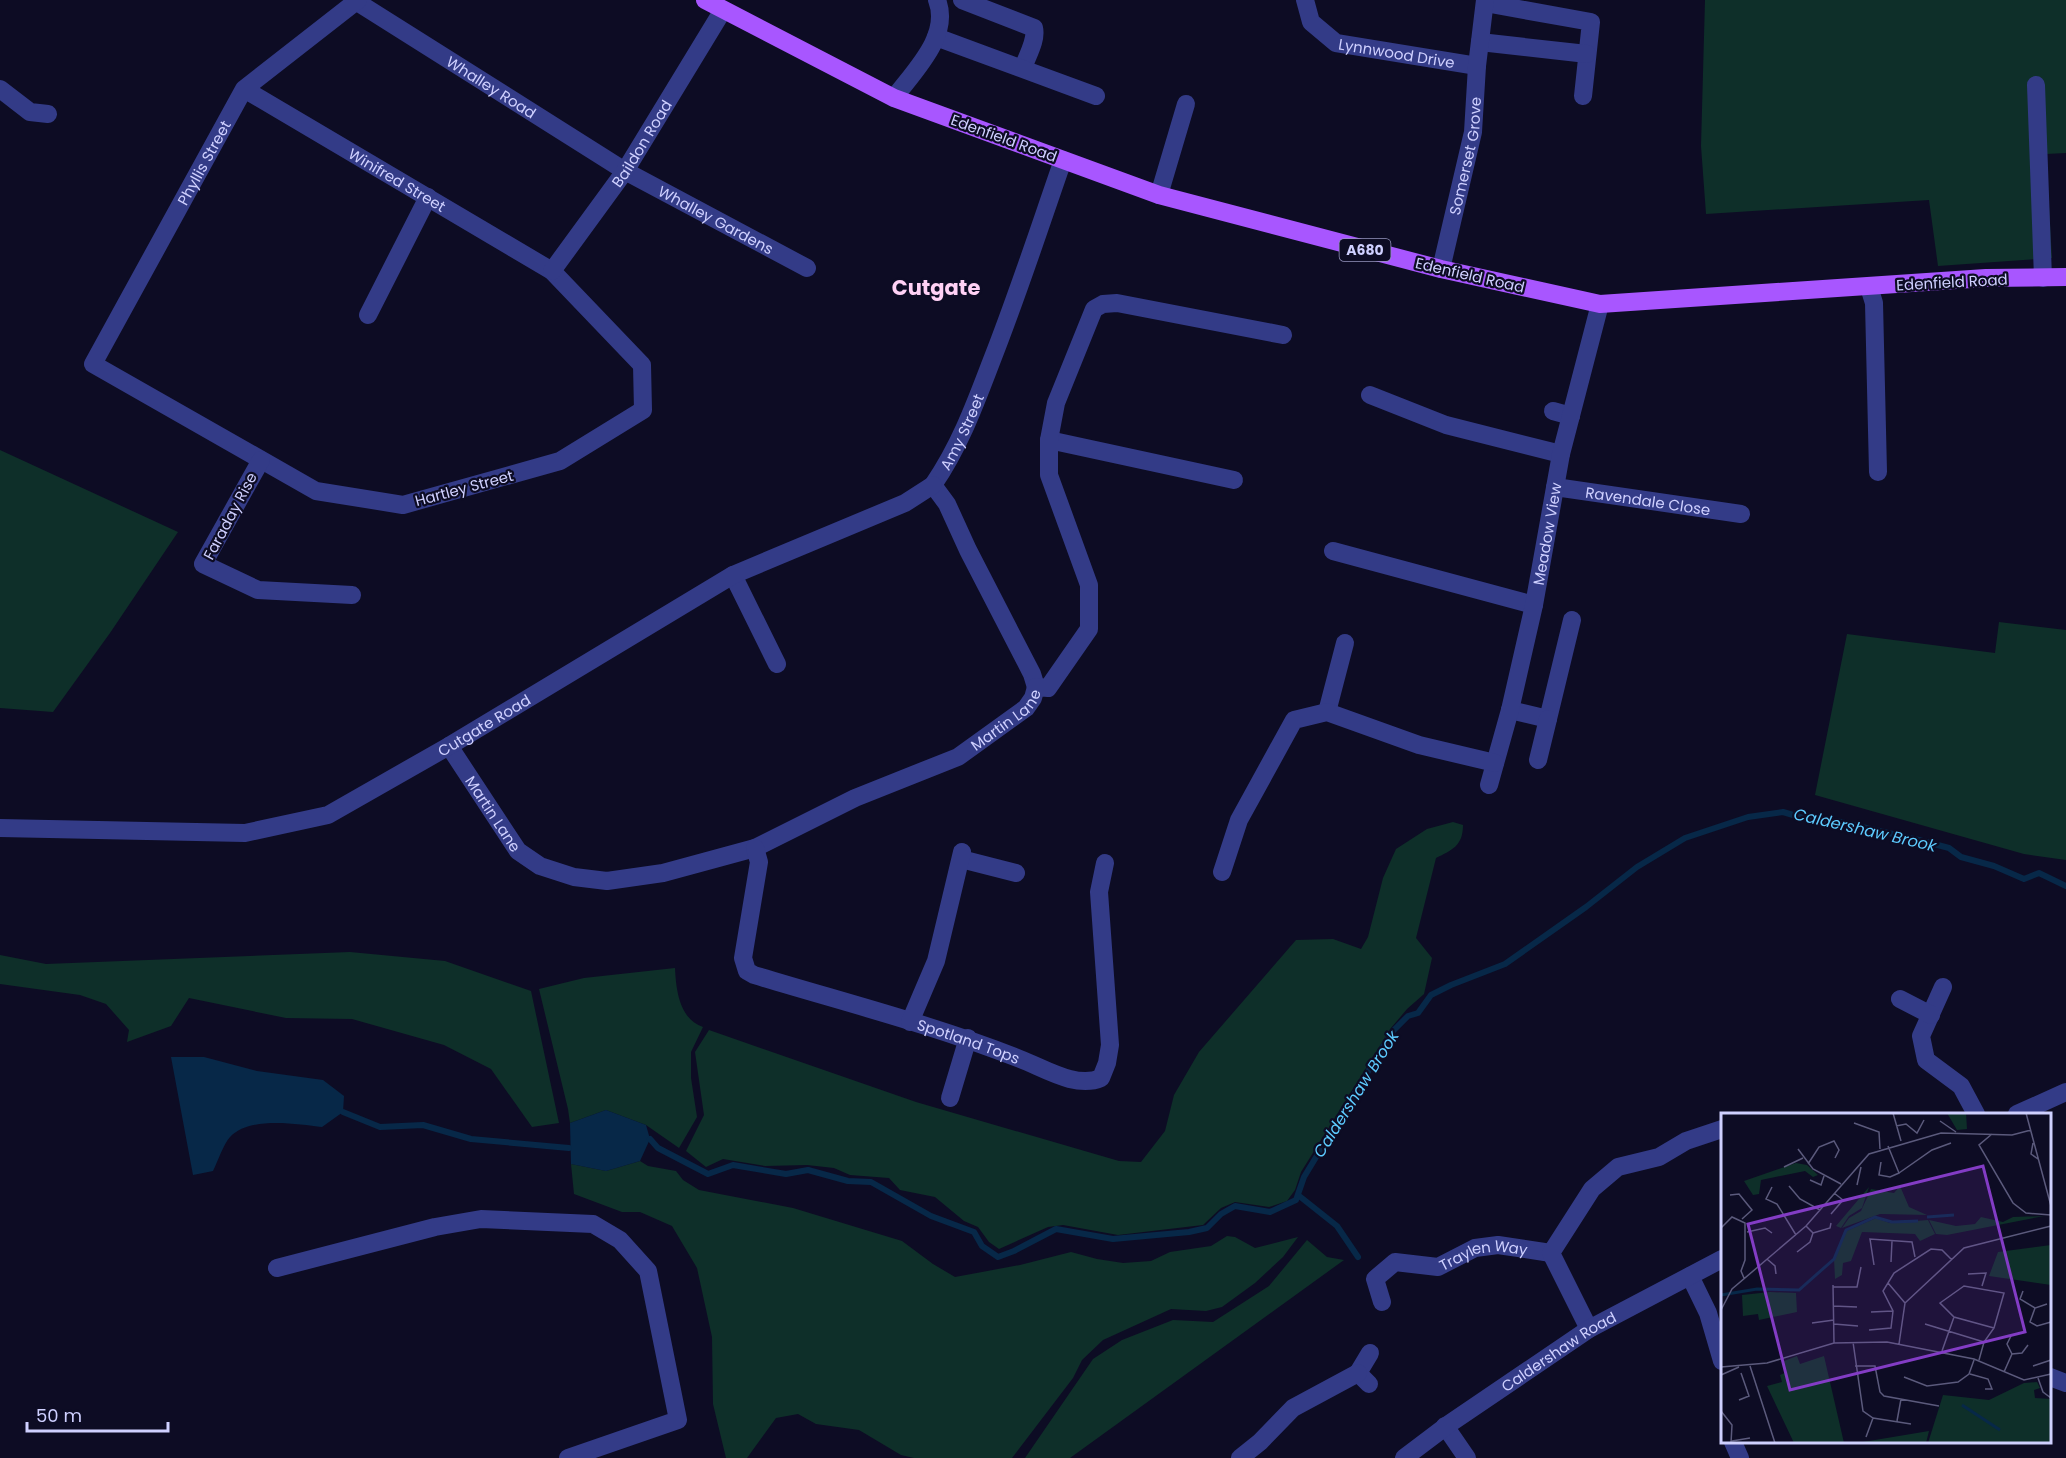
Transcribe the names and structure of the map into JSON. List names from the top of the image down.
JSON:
{
  "streets": {
    "main road": ["Edenfield Road", "A680"],
    "street": [
      "Lynnwood Drive",
      "Whalley Road",
      "Baildon Road",
      "Somerset Grove",
      "Phyllis Street",
      "Winifred Street",
      "Whalley Gardens",
      "Amy Street",
      "Hartley Street",
      "Ravendale Close",
      "Faraday Rise",
      "Meadow View",
      "Martin Lane",
      "Cutgate Road",
      "Spotland Tops",
      "Traylen Way",
      "Caldershaw Road"
    ]
  },
  "crossings": [
    ["Lynnwood Drive", "Somerset Grove"],
    ["Whalley Road", "Baildon Road"],
    ["Whalley Road", "Phyllis Street"],
    ["Whalley Road", "Whalley Gardens"],
    ["Edenfield Road", "Baildon Road"],
    ["Edenfield Road", "Somerset Grove"],
    ["Edenfield Road", "Amy Street"],
    ["Edenfield Road", "Meadow View"],
    ["Baildon Road", "Winifred Street"],
    ["Baildon Road", "Whalley Gardens"],
    ["Baildon Road", "Hartley Street"],
    ["Phyllis Street", "Winifred Street"],
    ["Phyllis Street", "Hartley Street"],
    ["Winifred Street", "Hartley Street"],
    ["Amy Street", "Martin Lane"],
    ["Amy Street", "Cutgate Road"],
    ["Hartley Street", "Faraday Rise"],
    ["Ravendale Close", "Meadow View"],
    ["Martin Lane", "Cutgate Road"],
    ["Martin Lane", "Spotland Tops"]
  ],
  "districts": ["Cutgate"],
  "water": ["Caldershaw Brook"],
  "scale_bar": "50 m"
}
